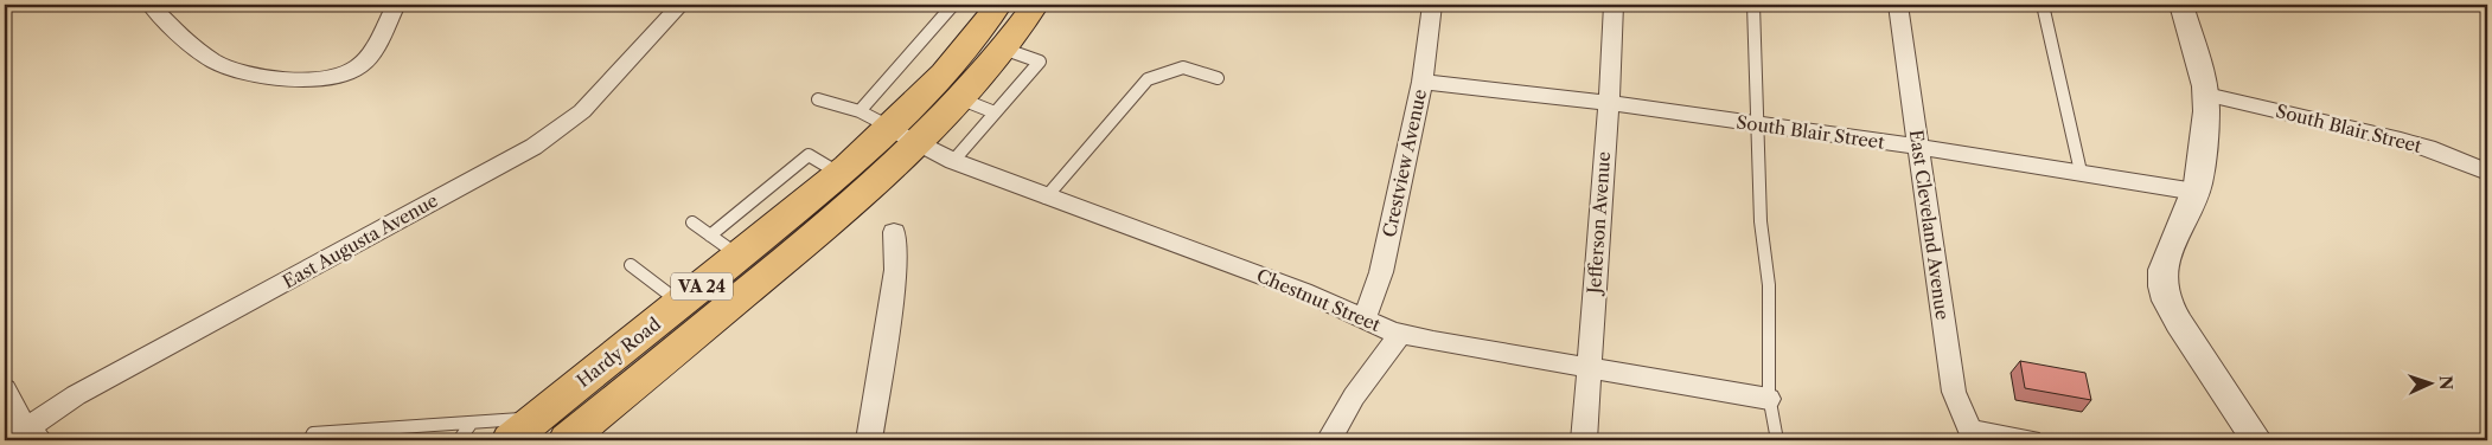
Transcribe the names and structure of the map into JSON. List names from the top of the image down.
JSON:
{
  "streets": {
    "main road": ["VA 24", "Hardy Road"],
    "street": [
      "South Blair Street",
      "Crestview Avenue",
      "Jefferson Avenue",
      "East Cleveland Avenue",
      "East Augusta Avenue",
      "Chestnut Street"
    ]
  },
  "crossings": [
    ["South Blair Street", "Crestview Avenue"],
    ["South Blair Street", "Jefferson Avenue"],
    ["South Blair Street", "East Cleveland Avenue"],
    ["Crestview Avenue", "Chestnut Street"],
    ["Jefferson Avenue", "Chestnut Street"],
    ["VA 24", "Chestnut Street"],
    ["VA 24", "Hardy Road"],
    ["Chestnut Street", "Hardy Road"]
  ],
  "north": "right"
}
